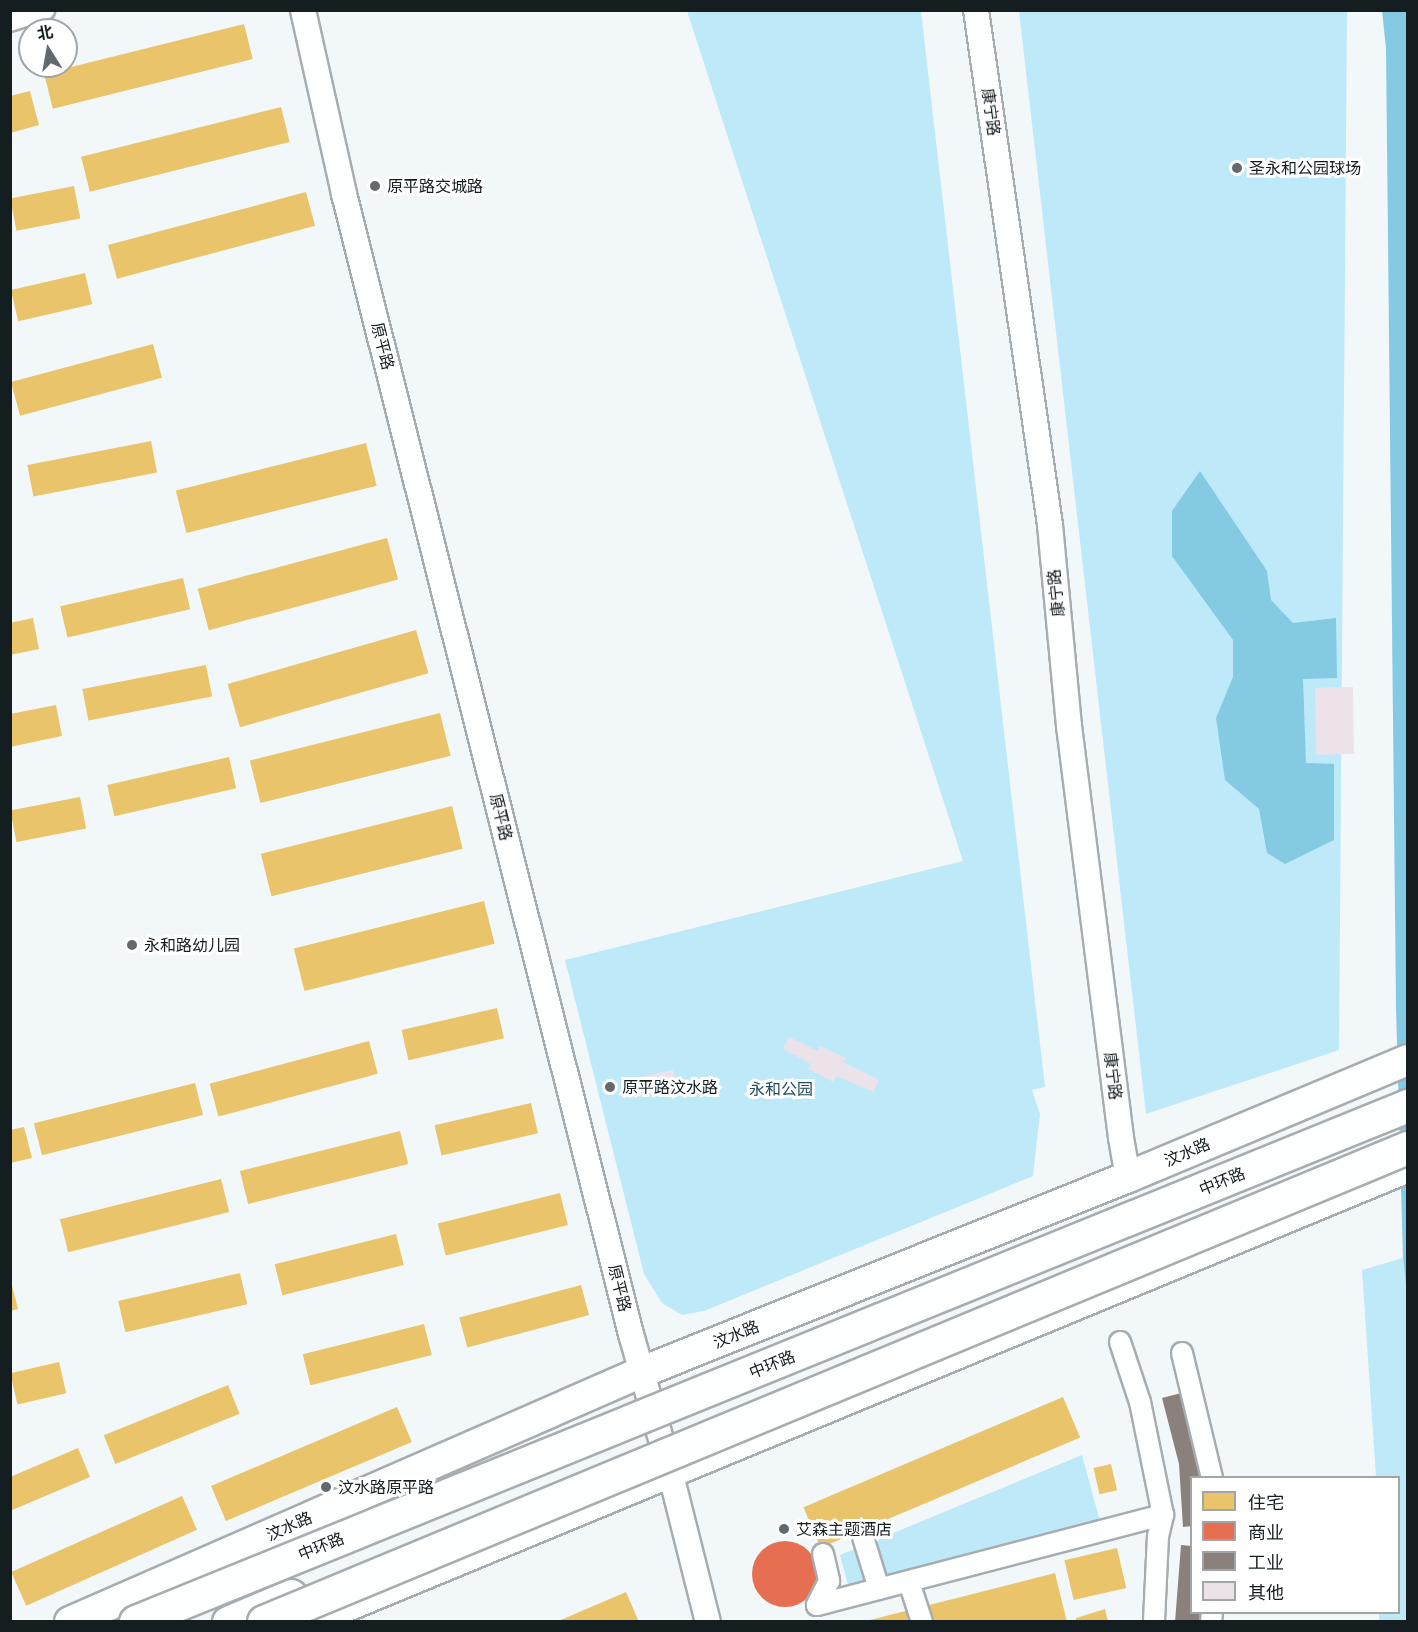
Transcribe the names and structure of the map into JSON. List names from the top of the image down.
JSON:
{
  "streets": {
    "highway": ["中环路"],
    "main road": ["汶水路"],
    "street": ["康宁路", "原平路"]
  },
  "crossings": [
    ["康宁路", "汶水路"],
    ["原平路", "汶水路"]
  ],
  "parks": ["永和公园"],
  "places": [
    "圣永和公园球场",
    "原平路交城路",
    "永和路幼儿园",
    "原平路汶水路",
    "汶水路原平路",
    "艾森主题酒店"
  ],
  "legend": [
    "住宅",
    "商业",
    "工业",
    "其他"
  ],
  "north": "top"
}
